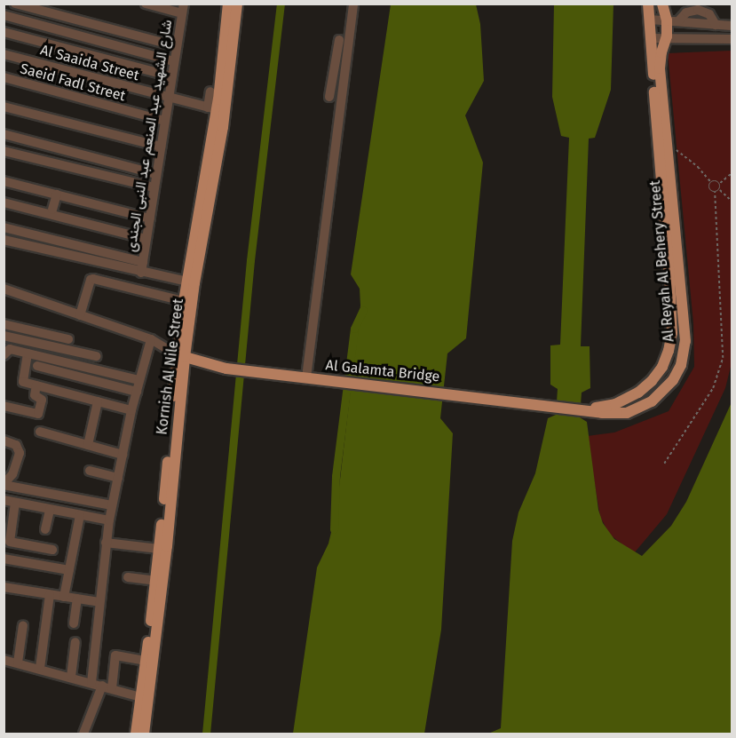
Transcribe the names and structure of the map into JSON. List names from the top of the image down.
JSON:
{
  "streets": {
    "main road": ["Al Reyah Al Behery Street", "Kornish Al Nile Street", "Al Galamta Bridge"],
    "street": ["Al Saaida Street", "Saeid Fadl Street", "شارع الشهيد عبد المنعم عبد النبى الجندى"]
  },
  "crossings": [
    ["Al Saaida Street", "شارع الشهيد عبد المنعم عبد النبى الجندى"],
    ["Al Saaida Street", "Kornish Al Nile Street"],
    ["Saeid Fadl Street", "شارع الشهيد عبد المنعم عبد النبى الجندى"],
    ["Al Reyah Al Behery Street", "Al Galamta Bridge"],
    ["Kornish Al Nile Street", "Al Galamta Bridge"]
  ]
}
